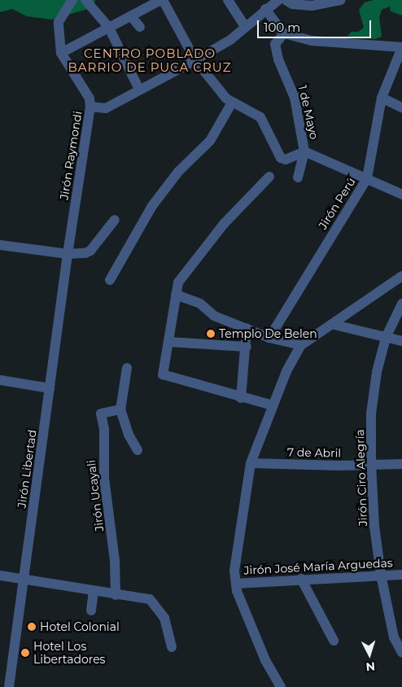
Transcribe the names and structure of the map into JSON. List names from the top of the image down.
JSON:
{
  "streets": {
    "street": [
      "1 de Mayo",
      "Jirón Raymondi",
      "Jirón Perú",
      "7 de Abril",
      "Jirón Libertad",
      "Jirón Ciro Alegría",
      "Jirón Ucayali",
      "Jirón José María Arguedas"
    ]
  },
  "crossings": [
    ["Jirón Raymondi", "Jirón Libertad"],
    ["7 de Abril", "Jirón Ciro Alegría"],
    ["Jirón Ciro Alegría", "Jirón José María Arguedas"]
  ],
  "districts": ["CENTRO POBLADO BARRIO DE PUCA CRUZ"],
  "places": ["Templo De Belen", "Hotel Colonial", "Hotel Los Libertadores"],
  "scale_bar": "100 m",
  "north": "bottom"
}
